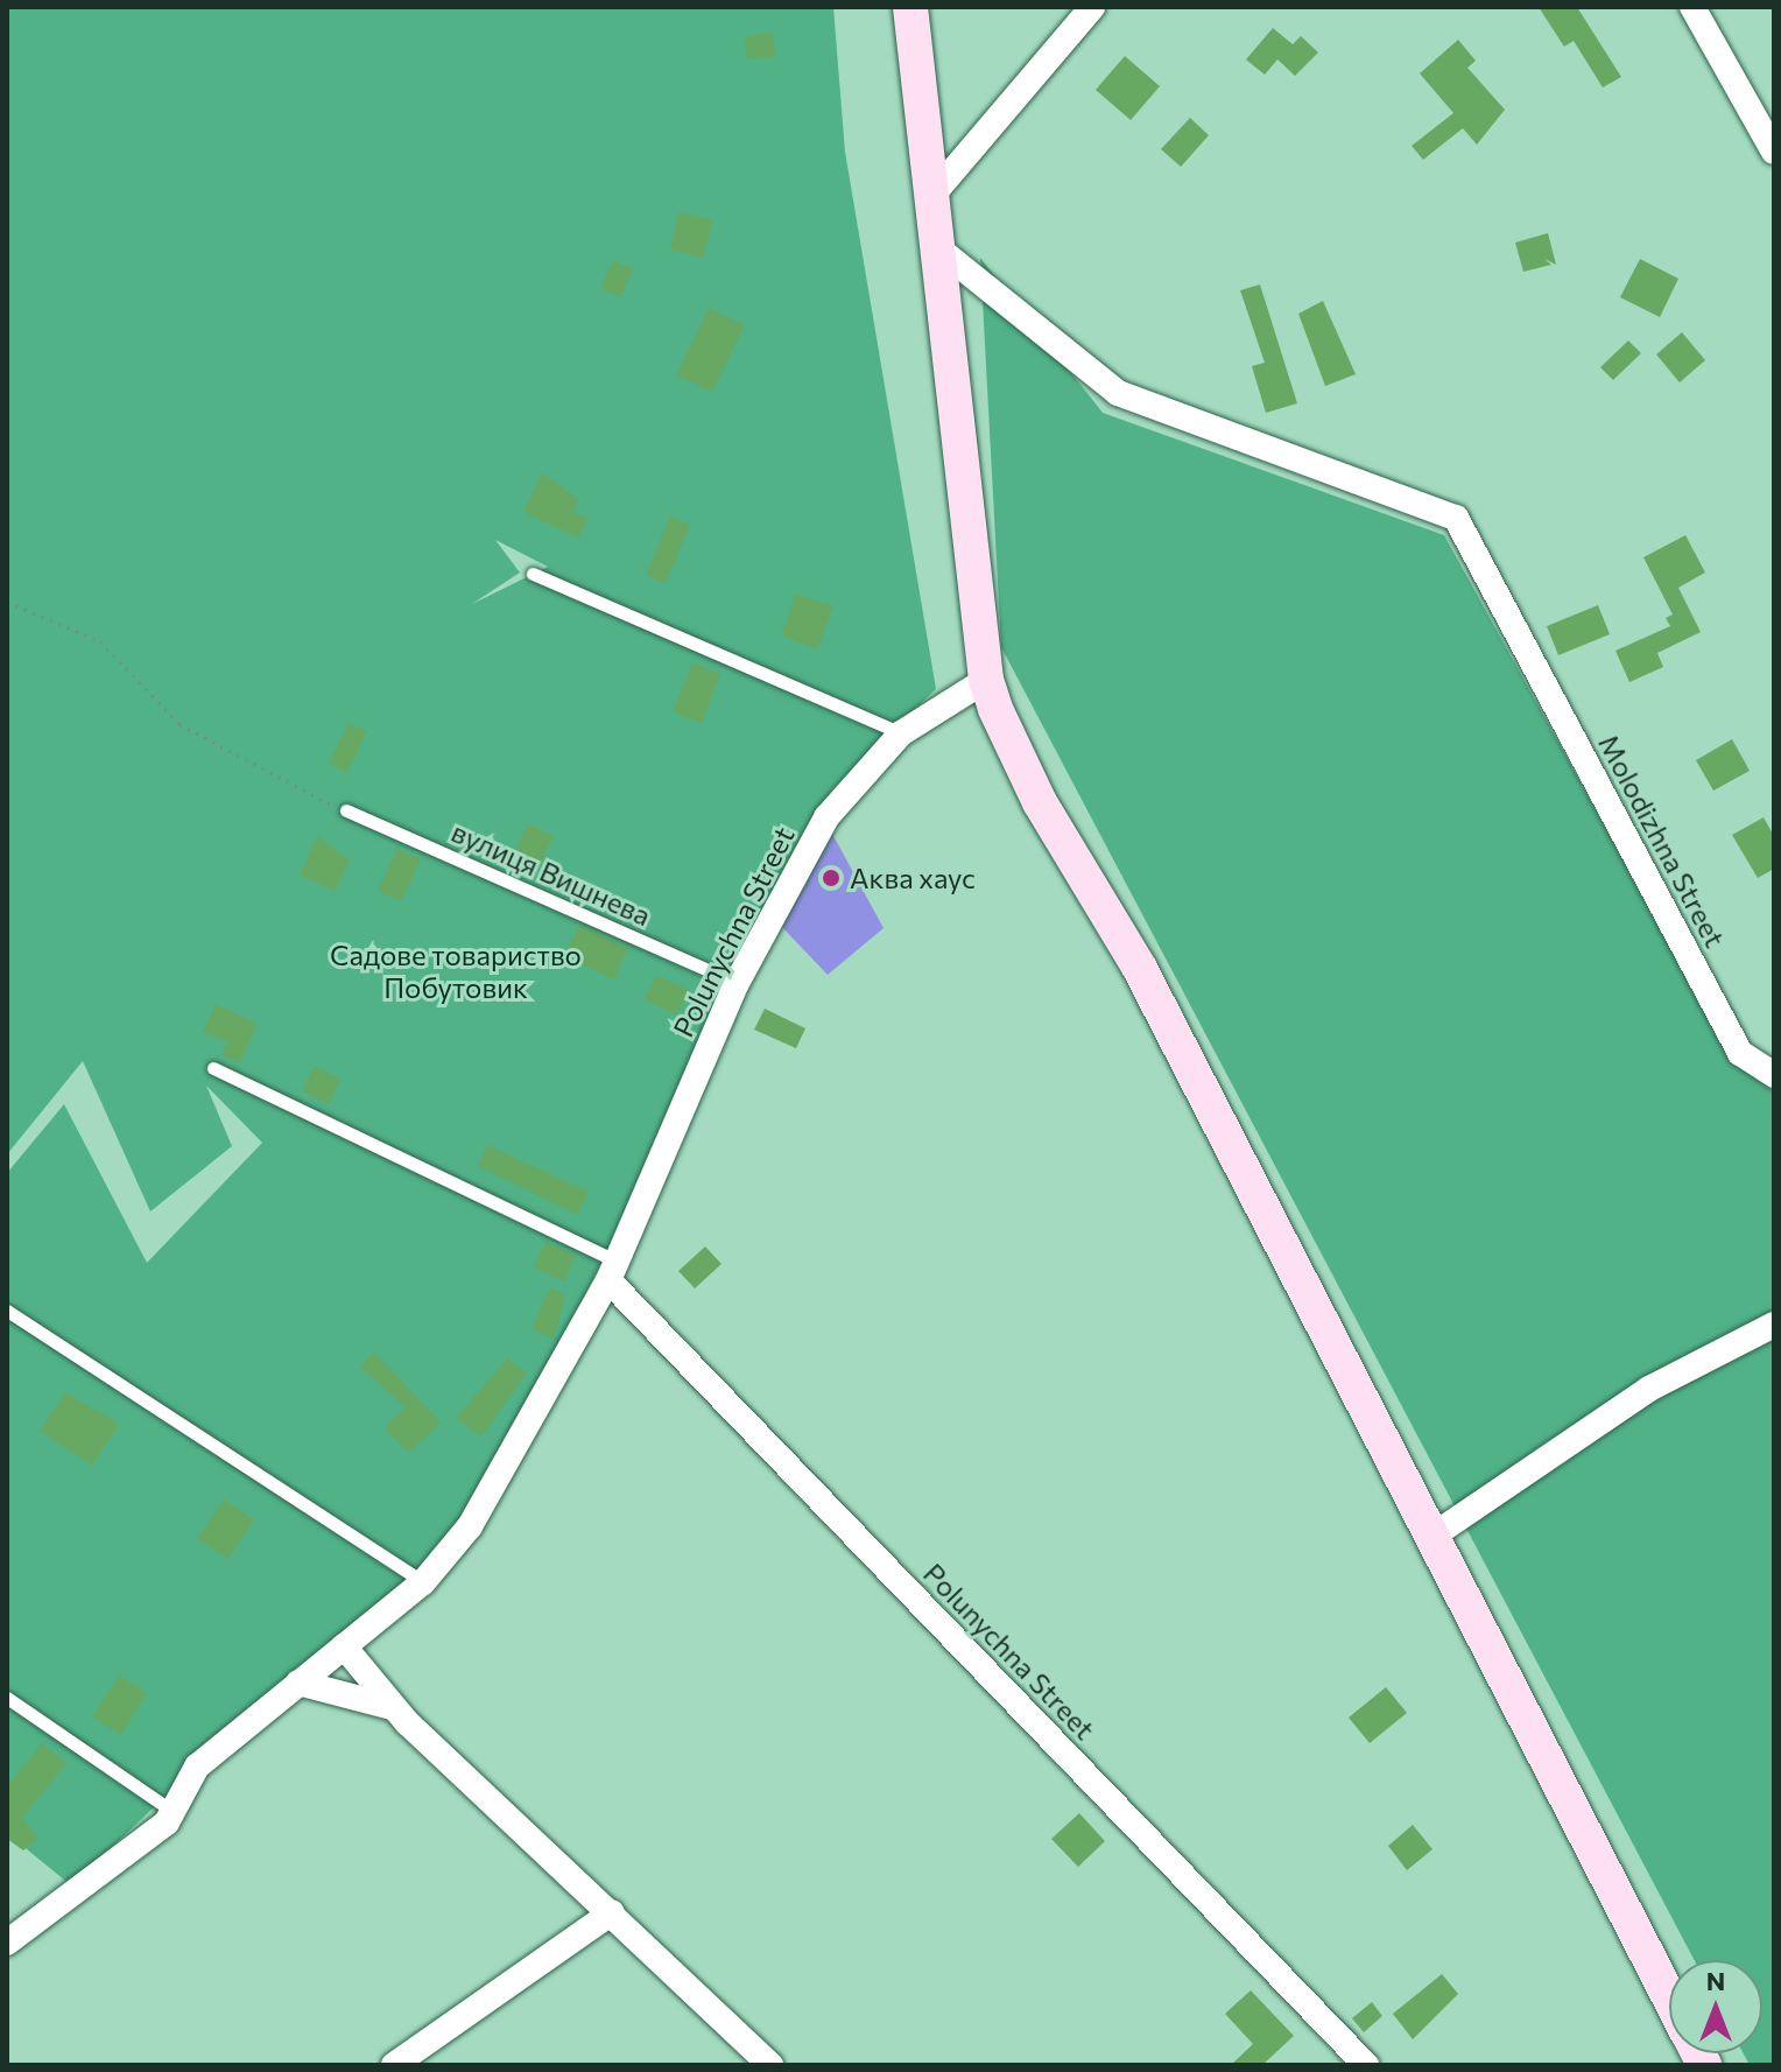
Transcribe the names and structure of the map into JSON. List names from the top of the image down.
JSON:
{
  "streets": {
    "street": ["Molodizhna Street", "Polunychna Street"],
    "lane": ["вулиця Вишнева"]
  },
  "crossings": [
    ["вулиця Вишнева", "Polunychna Street"]
  ],
  "parks": ["Садове товариство Побутовик"],
  "places": ["Аква хаус"],
  "north": "top"
}
